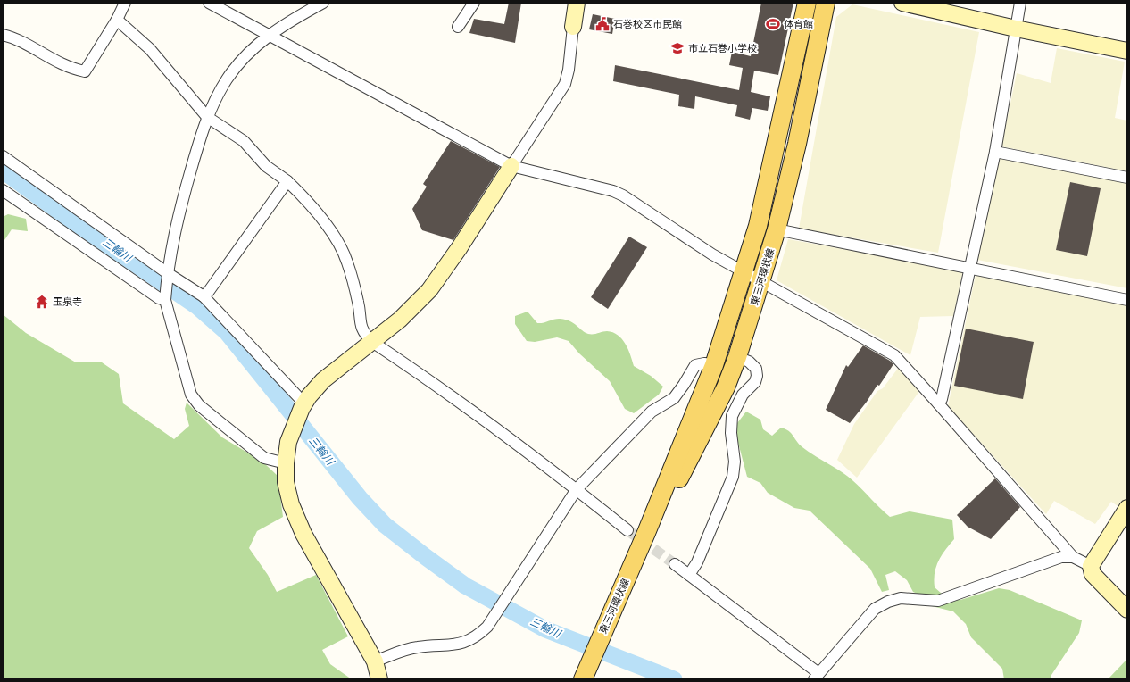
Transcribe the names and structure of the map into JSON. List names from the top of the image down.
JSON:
{
  "streets": {
    "main road": ["東三河環状線"]
  },
  "water": ["三輪川"],
  "places": {
    "public building": ["石巻校区市民館"],
    "sports": ["体育館"],
    "school or university": ["市立石巻小学校"],
    "temple": ["玉泉寺"]
  }
}
